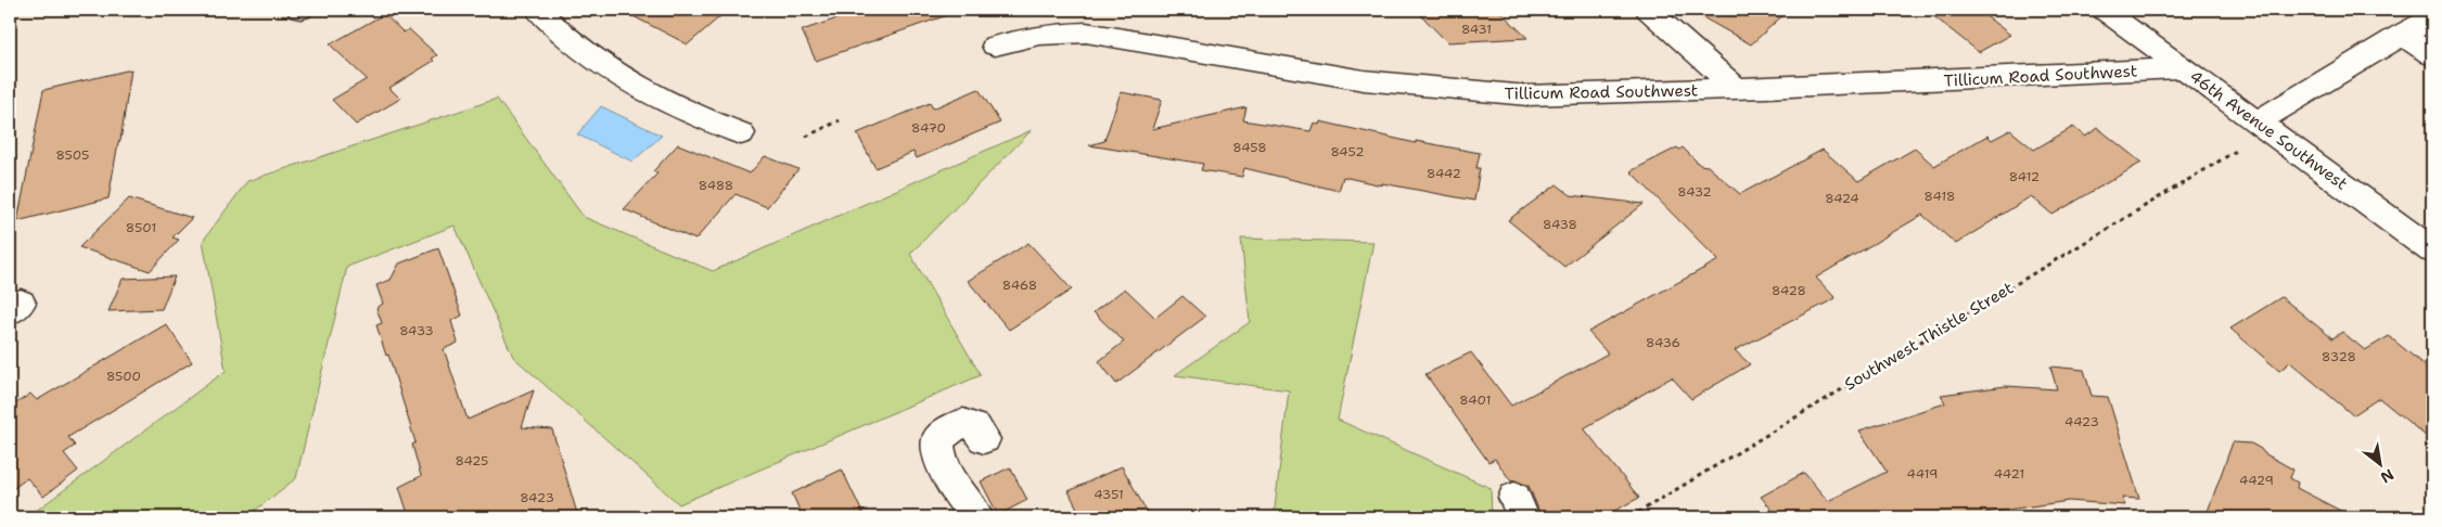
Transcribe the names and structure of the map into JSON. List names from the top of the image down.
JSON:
{
  "streets": {
    "street": ["Tillicum Road Southwest", "46th Avenue Southwest"],
    "path": ["Southwest Thistle Street"]
  },
  "crossings": [
    ["Tillicum Road Southwest", "46th Avenue Southwest"]
  ],
  "house_numbers": [
    "8431",
    "8470",
    "8458",
    "8452",
    "8505",
    "8442",
    "8412",
    "8488",
    "8432",
    "8418",
    "8424",
    "8438",
    "8501",
    "8468",
    "8428",
    "8433",
    "8436",
    "8328",
    "8500",
    "8401",
    "4423",
    "8425",
    "4419",
    "4421",
    "4429",
    "4351",
    "8423"
  ],
  "north": "bottom right"
}
